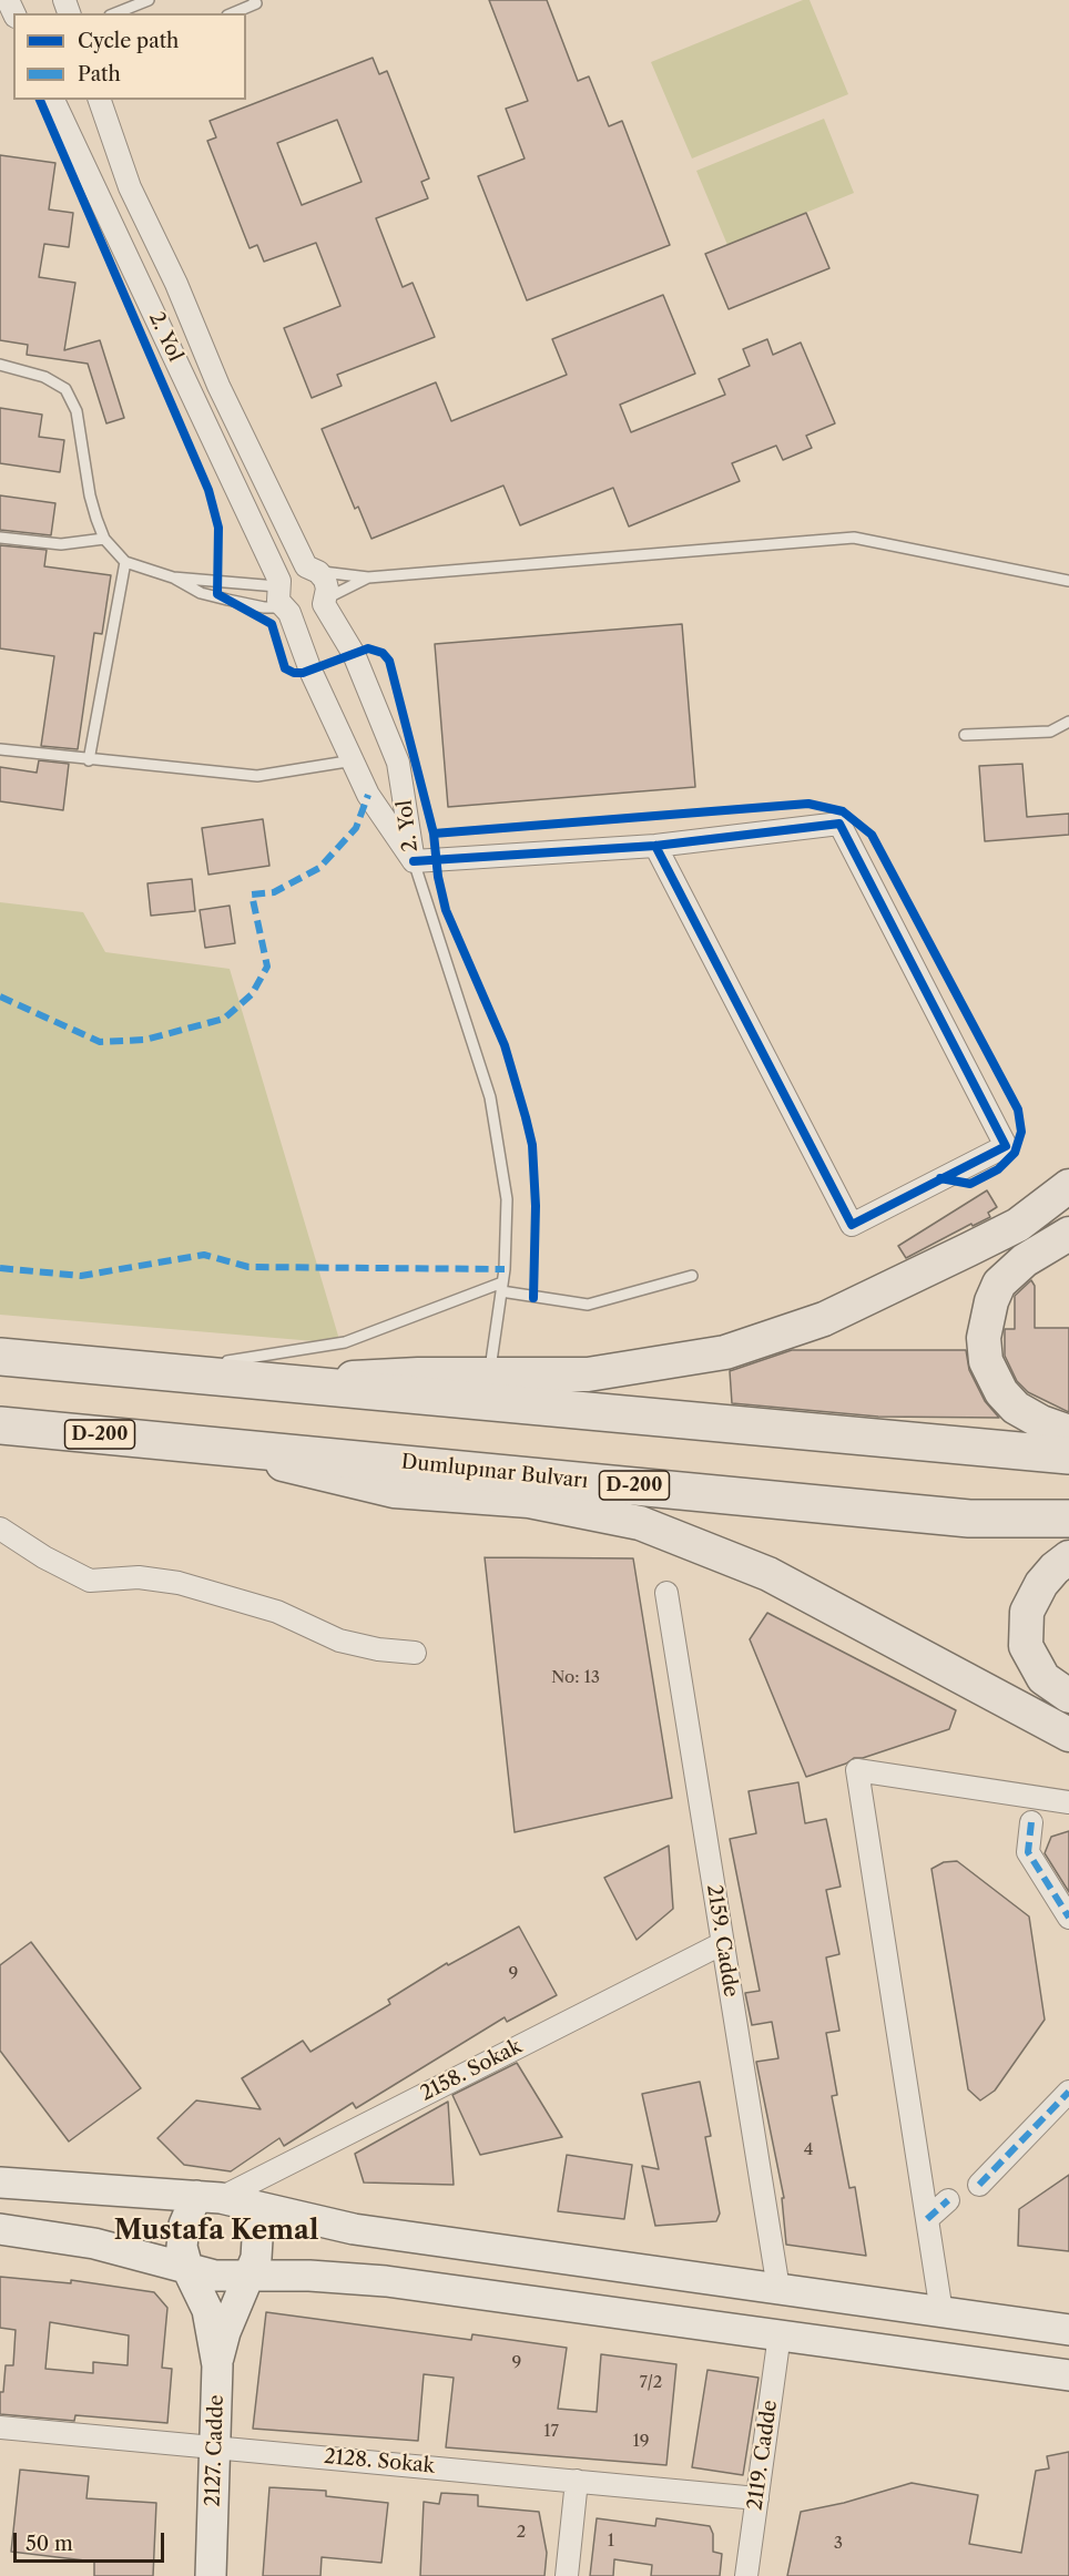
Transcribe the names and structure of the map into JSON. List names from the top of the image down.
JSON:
{
  "streets": {
    "highway": ["D-200", "Dumlupınar Bulvarı"],
    "street": [
      "2. Yol",
      "2159. Cadde",
      "2158. Sokak",
      "2127. Cadde",
      "2119. Cadde",
      "2128. Sokak"
    ]
  },
  "crossings": [
    ["2159. Cadde", "2158. Sokak"],
    ["2158. Sokak", "2127. Cadde"],
    ["2127. Cadde", "2128. Sokak"],
    ["2119. Cadde", "2128. Sokak"]
  ],
  "districts": ["Mustafa Kemal"],
  "house_numbers": [
    "No: 13",
    "9",
    "4",
    "9",
    "7/2",
    "17",
    "19",
    "2",
    "1",
    "3"
  ],
  "legend": ["Cycle path", "Path"],
  "scale_bar": "50 m"
}
